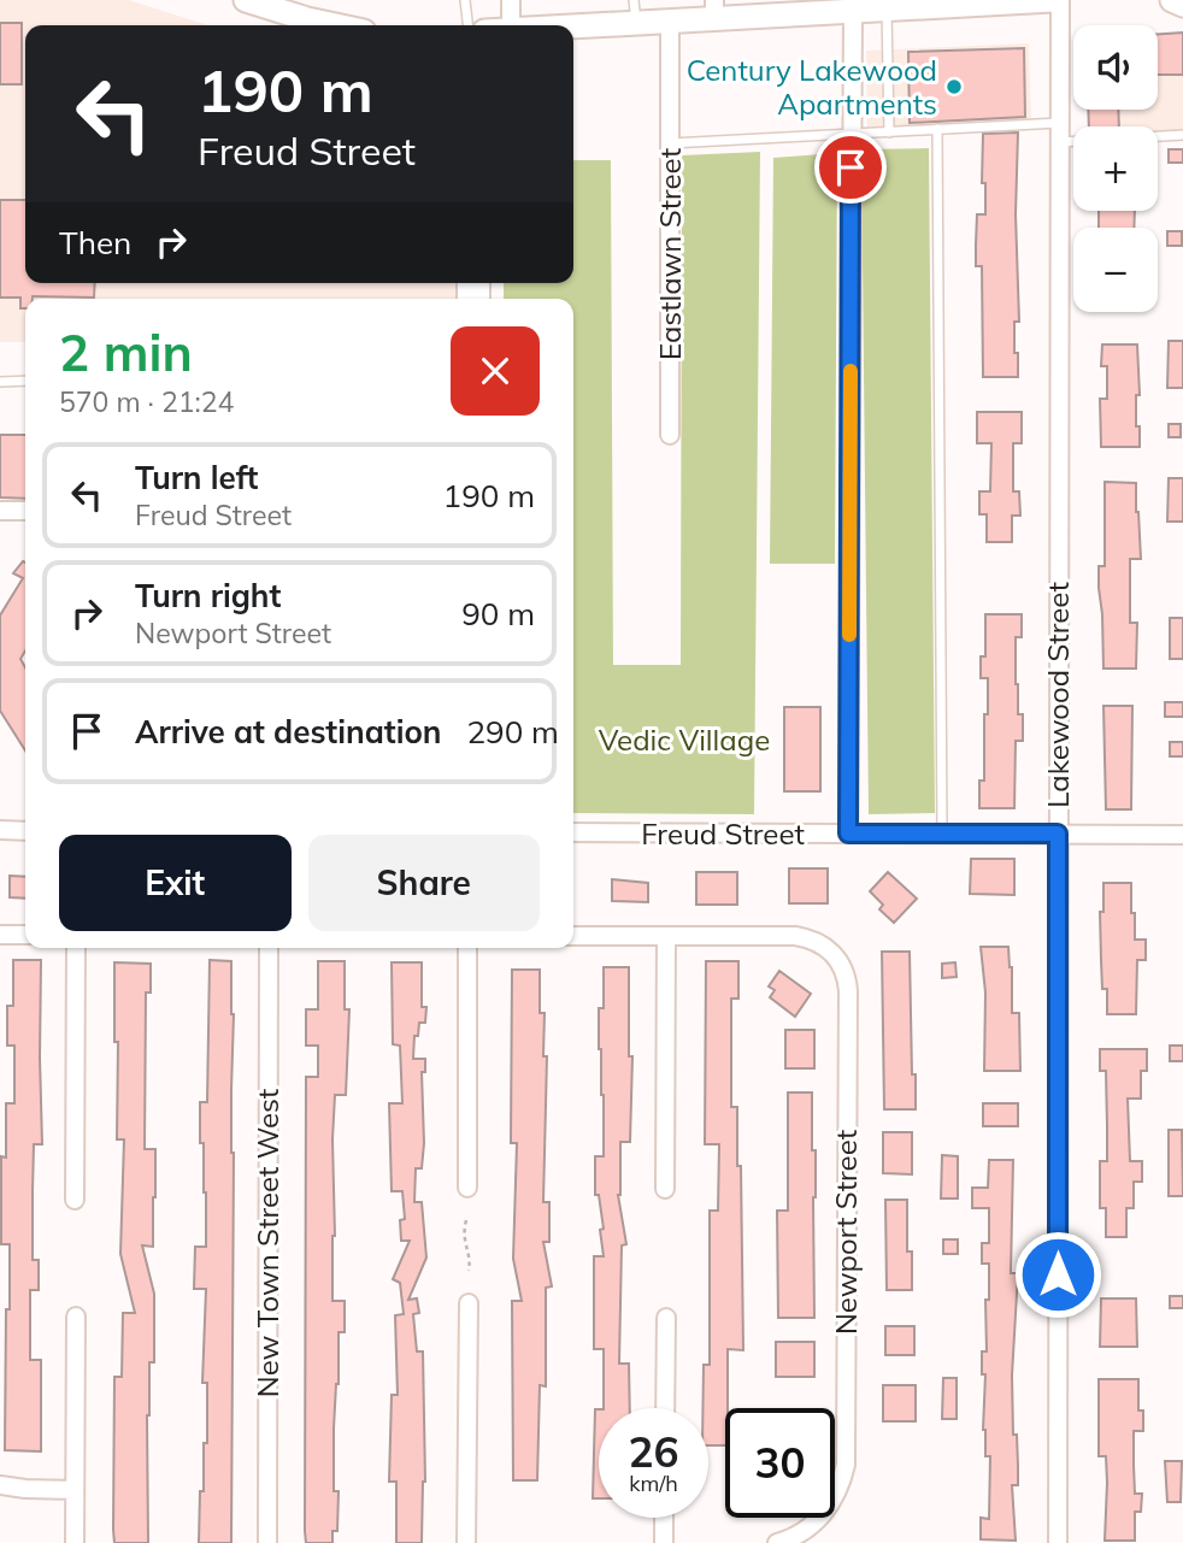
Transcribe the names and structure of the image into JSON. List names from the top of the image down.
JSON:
{
  "streets": {
    "street": [
      "Eastlawn Street",
      "Lakewood Street",
      "Freud Street",
      "Newport Street",
      "New Town Street West"
    ]
  },
  "crossings": [
    ["Lakewood Street", "Freud Street"]
  ],
  "parks": ["Vedic Village"],
  "places": ["Century Lakewood Apartments"],
  "page": {
    "map_buttons": ["+", "−"],
    "turn": ["190 m", "Freud Street"],
    "then": "Then",
    "heading": ["2 min", "570 m · 21:24"],
    "list": [
      {
        "name": "Turn left",
        "note": "Freud Street",
        "value": "190 m"
      },
      {
        "name": "Turn right",
        "note": "Newport Street",
        "value": "90 m"
      },
      {
        "name": "Arrive at destination",
        "value": "290 m"
      }
    ],
    "buttons": ["Exit", "Share"],
    "speed": "26 km/h",
    "limit": "30"
  }
}
